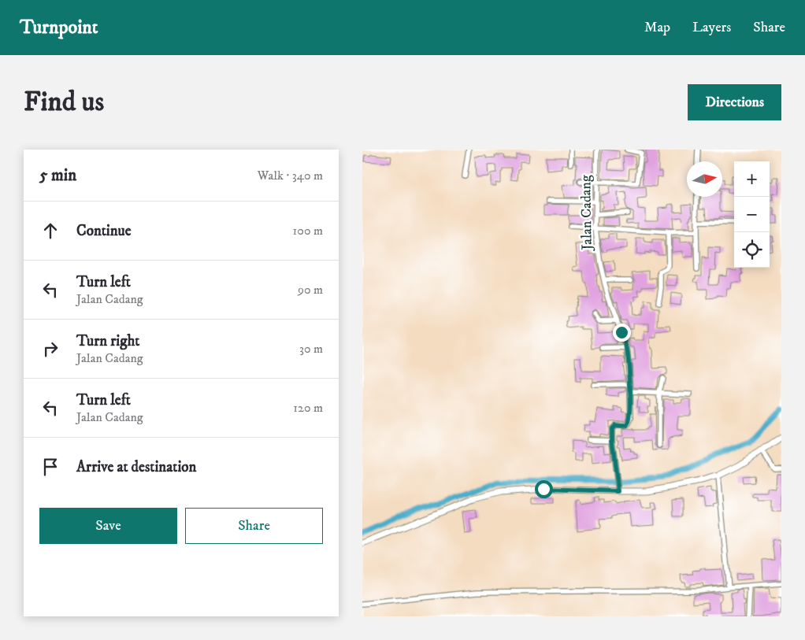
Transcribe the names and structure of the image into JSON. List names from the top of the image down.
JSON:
{
  "streets": {
    "street": ["Jalan Cadang"]
  },
  "north": "right",
  "page": {
    "header": "Turnpoint",
    "nav": ["Map", "Layers", "Share"],
    "buttons": [
      "Directions",
      ["Save", "Share"]
    ],
    "title": "Find us",
    "heading": ["5 min", "Walk · 340 m"],
    "map_buttons": ["+", "−"],
    "list": [
      ["Continue", "100 m"],
      ["Turn left", "Jalan Cadang", "90 m"],
      ["Turn right", "Jalan Cadang", "30 m"],
      ["Turn left", "Jalan Cadang", "120 m"],
      "Arrive at destination"
    ]
  }
}
